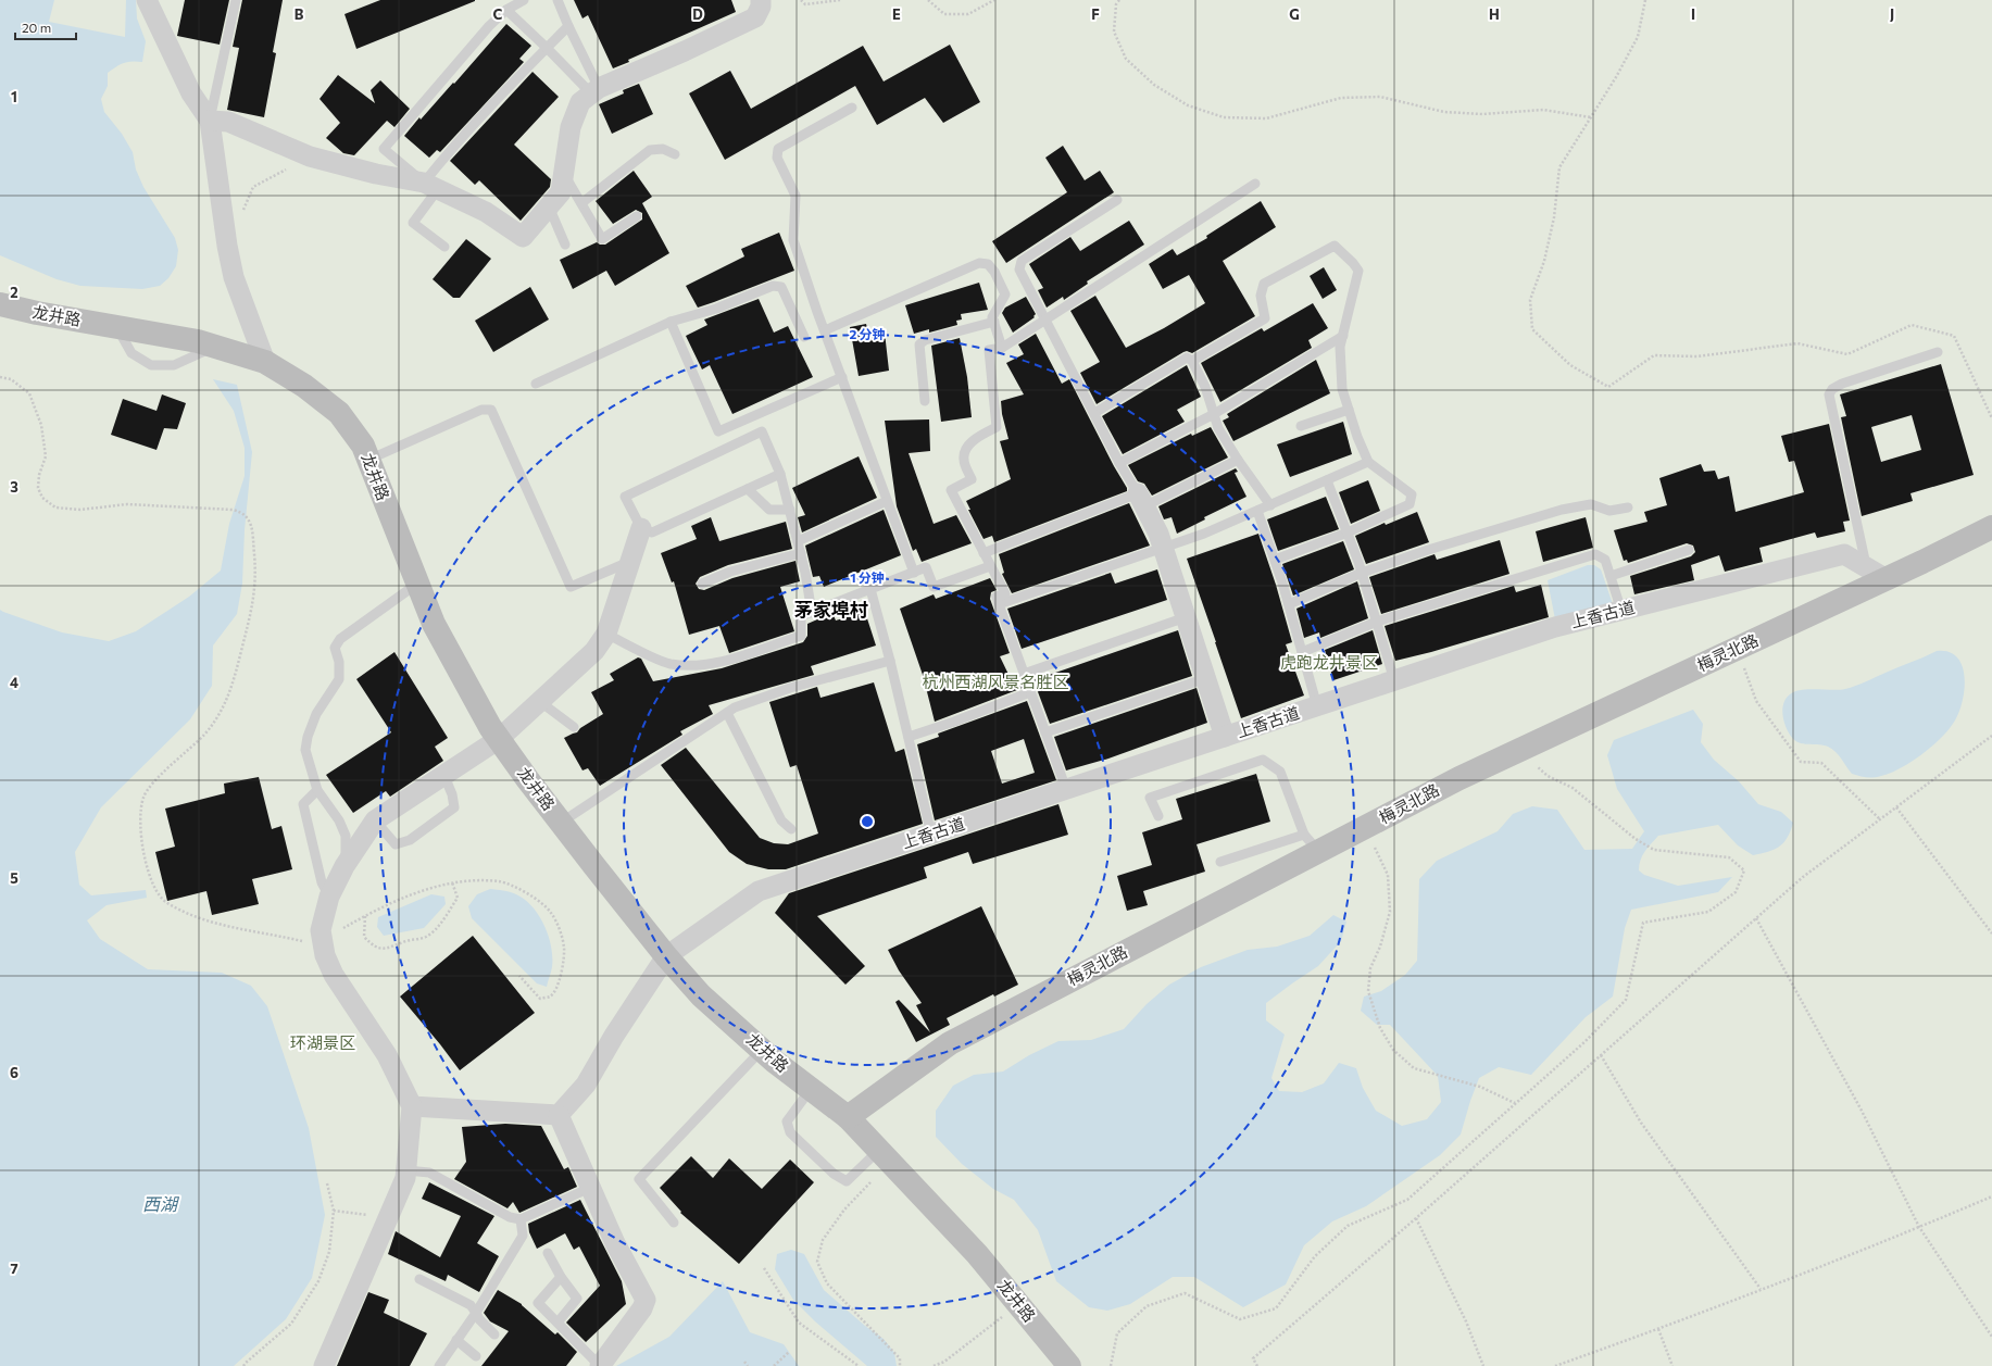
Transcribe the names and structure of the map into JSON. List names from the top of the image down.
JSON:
{
  "streets": {
    "street": ["龙井路", "上香古道", "梅灵北路"]
  },
  "crossings": [
    ["龙井路", "上香古道"],
    ["龙井路", "梅灵北路"],
    ["上香古道", "梅灵北路"]
  ],
  "districts": ["茅家埠村"],
  "water": ["西湖"],
  "parks": ["虎跑龙井景区", "杭州西湖风景名胜区", "环湖景区"],
  "scale_bar": "20 m",
  "grid": {
    "columns": [
      "B",
      "C",
      "D",
      "E",
      "F",
      "G",
      "H",
      "I",
      "J"
    ],
    "rows": [
      "1",
      "2",
      "3",
      "4",
      "5",
      "6",
      "7"
    ]
  },
  "rings": ["2 分钟", "1 分钟"]
}
